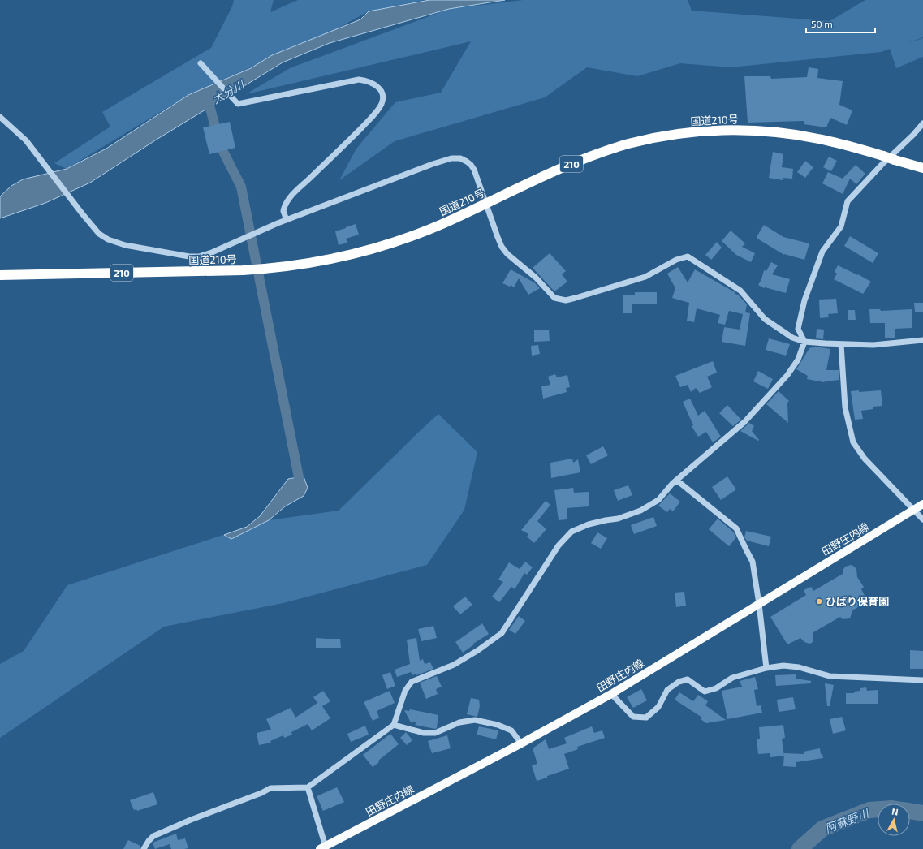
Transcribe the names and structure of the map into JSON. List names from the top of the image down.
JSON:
{
  "streets": {
    "highway": ["国道210号", "210"],
    "main road": ["田野庄内線"]
  },
  "water": ["大分川", "阿蘇野川"],
  "places": ["ひばり保育園"],
  "scale_bar": "50 m",
  "north": "top"
}
